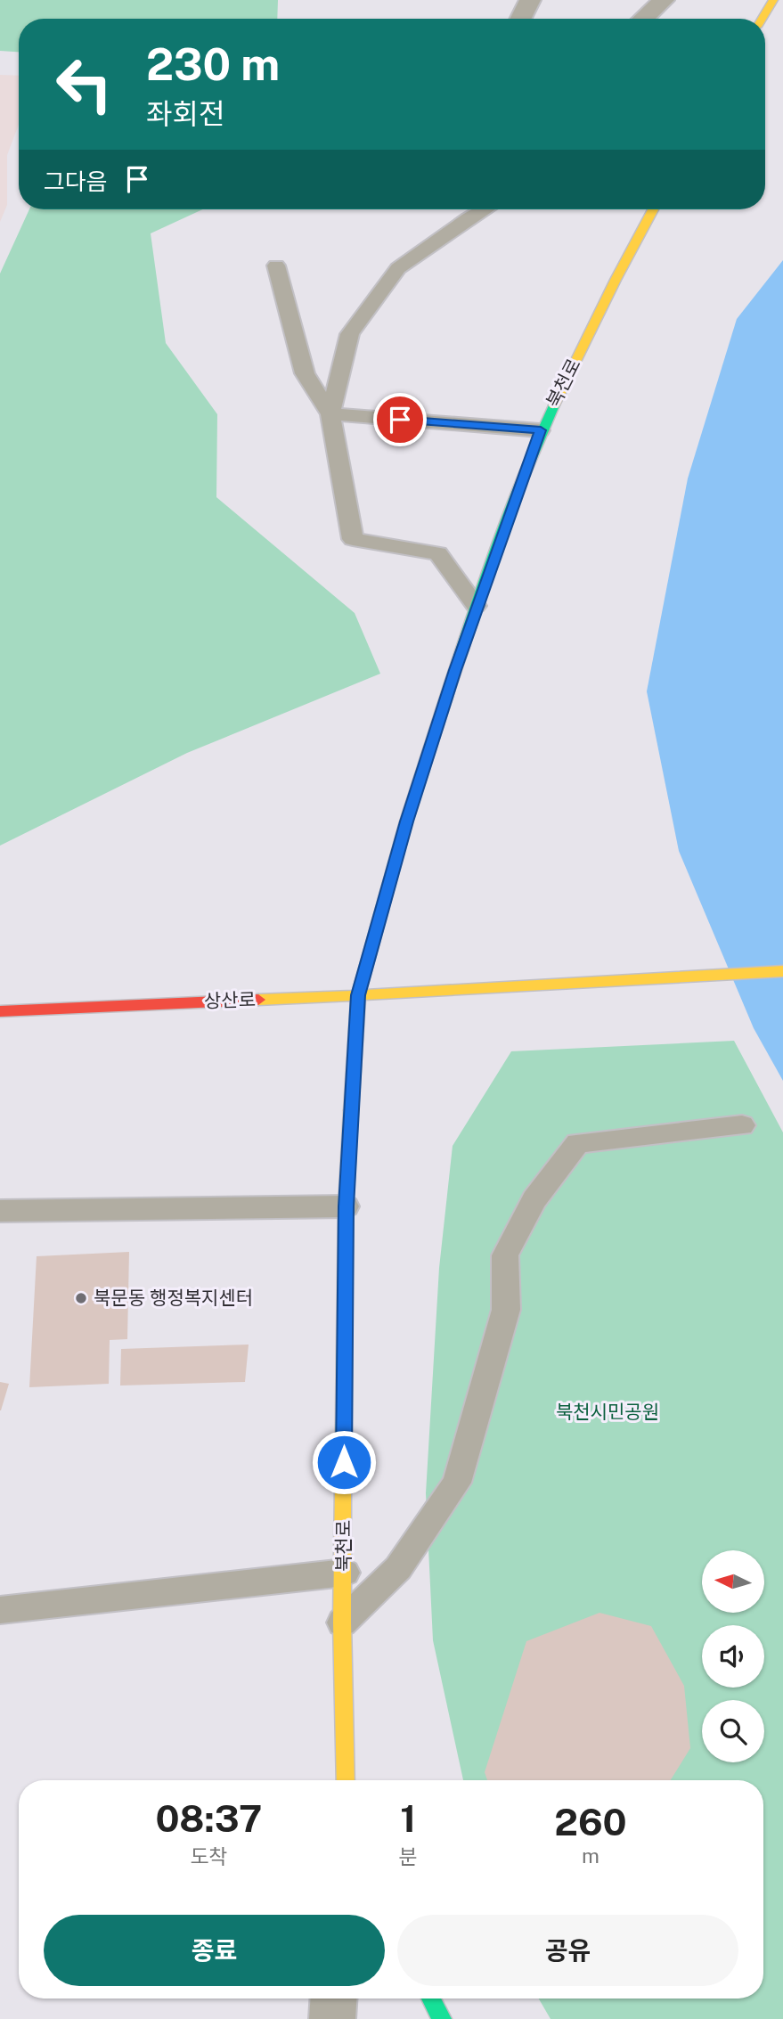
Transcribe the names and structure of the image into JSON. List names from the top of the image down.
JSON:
{
  "streets": {
    "street": ["북천로", "상산로"]
  },
  "crossings": [
    ["북천로", "상산로"]
  ],
  "parks": ["북천시민공원"],
  "places": ["북문동 행정복지센터"],
  "north": "left",
  "page": {
    "turn": ["230 m", "좌회전"],
    "then": "그다음",
    "eta": [
      "08:37",
      "도착",
      "1",
      "분",
      "260",
      "m"
    ],
    "buttons": ["종료", "공유"]
  }
}
